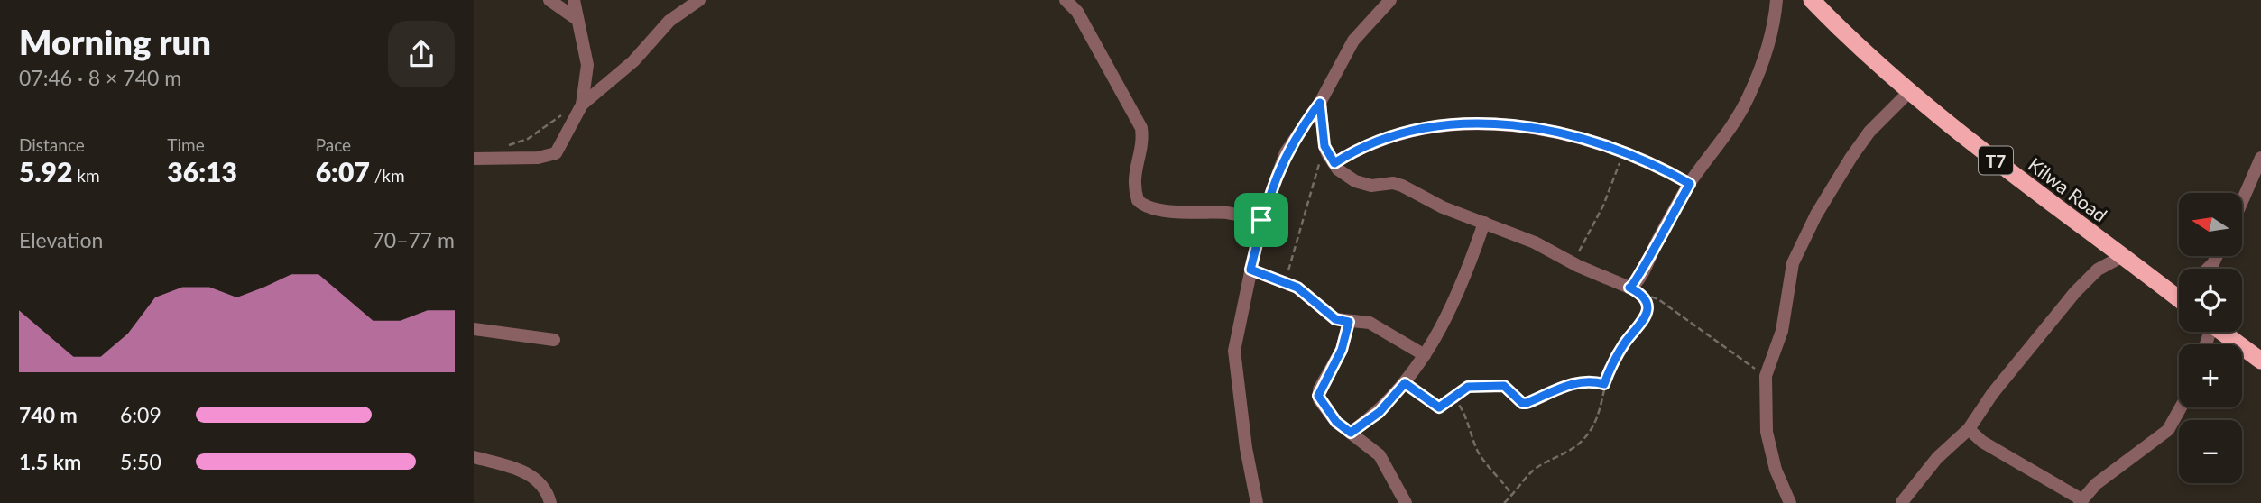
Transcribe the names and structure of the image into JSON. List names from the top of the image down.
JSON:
{
  "streets": {
    "highway": ["T7", "Kilwa Road"]
  },
  "north": "left",
  "page": {
    "heading": ["Morning run", "07:46 · 8 × 740 m"],
    "stats": [
      ["Distance", "5.92 km"],
      ["Time", "36:13"],
      ["Pace", "6:07 /km"]
    ],
    "map_buttons": ["+", "−"],
    "chart": ["Elevation", "70–77 m"],
    "list": [
      {
        "name": "740 m",
        "note": "6:09"
      },
      {
        "name": "1.5 km",
        "note": "5:50"
      }
    ]
  }
}
